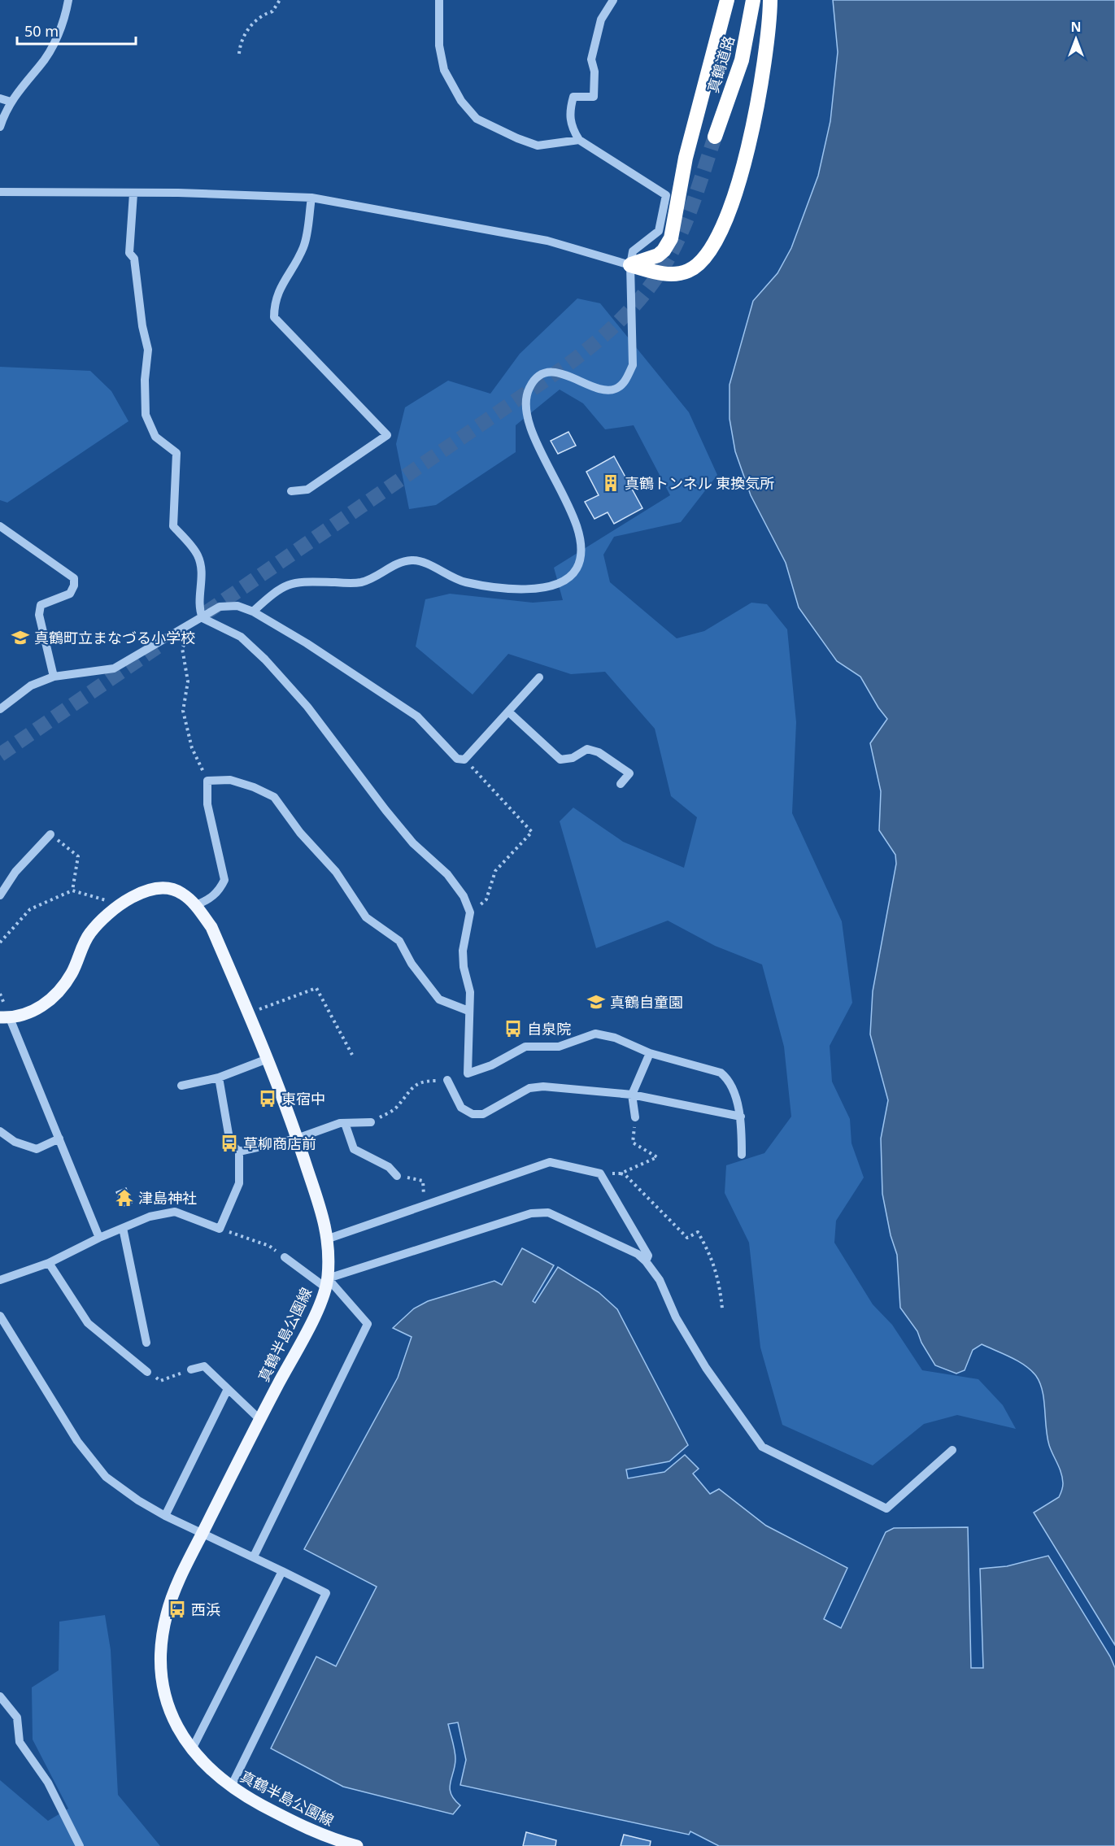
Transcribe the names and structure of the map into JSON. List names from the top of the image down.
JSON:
{
  "streets": {
    "highway": ["真鶴道路"],
    "main road": ["真鶴半島公園線"]
  },
  "places": {
    "building": ["真鶴トンネル 東換気所"],
    "school or university": ["真鶴町立まなづる小学校", "真鶴自童園"],
    "bus stop": [
      "自泉院",
      "東宿中",
      "草柳商店前",
      "西浜"
    ],
    "temple": ["津島神社"]
  },
  "scale_bar": "50 m",
  "north": "top"
}
